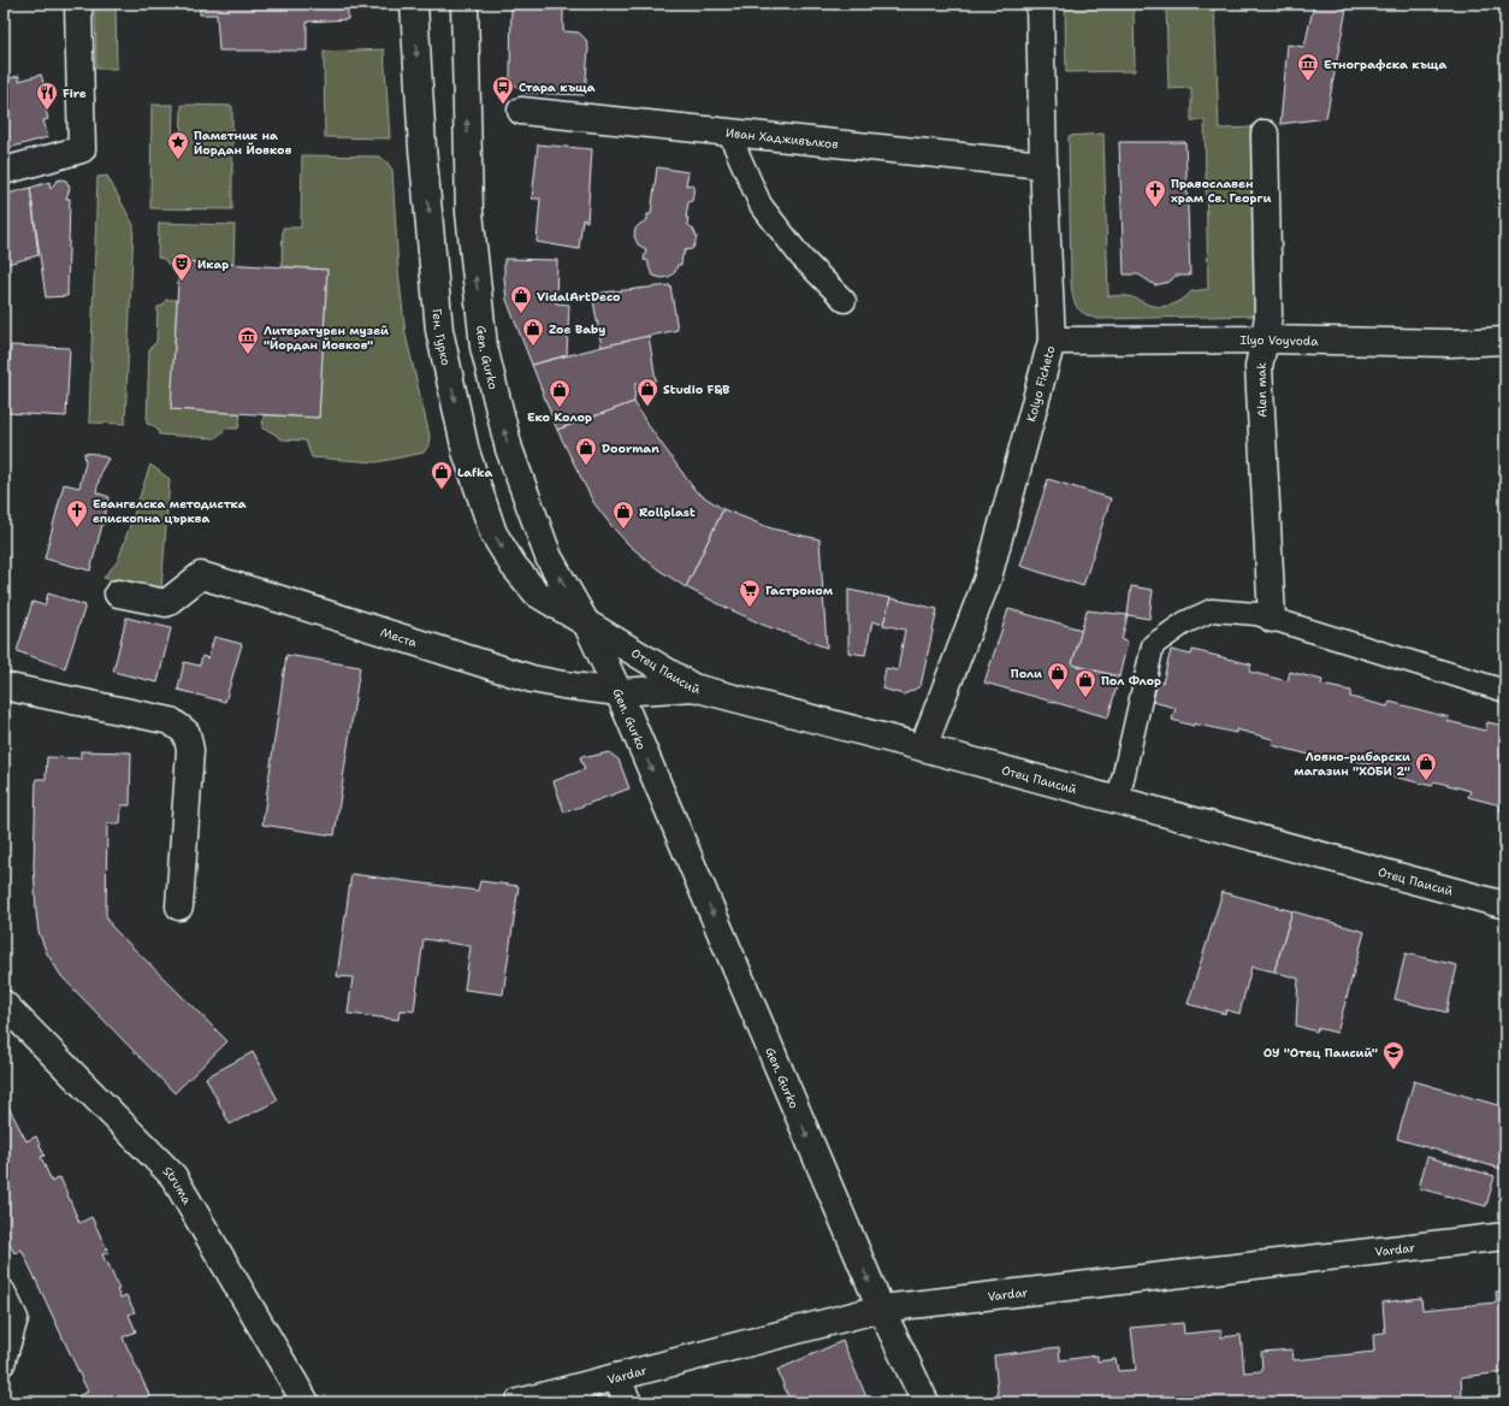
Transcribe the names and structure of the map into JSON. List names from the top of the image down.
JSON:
{
  "streets": {
    "street": [
      "Иван Хадживълков",
      "Ген. Гурко",
      "Ilyo Voyvoda",
      "Gen. Gurko",
      "Kolyo Ficheto",
      "Alen mak",
      "Места",
      "Отец Паисий",
      "Struma",
      "Vardar"
    ]
  },
  "crossings": [
    ["Иван Хадживълков", "Kolyo Ficheto"],
    ["Ген. Гурко", "Gen. Gurko"],
    ["Ген. Гурко", "Отец Паисий"],
    ["Ilyo Voyvoda", "Kolyo Ficheto"],
    ["Ilyo Voyvoda", "Alen mak"],
    ["Gen. Gurko", "Места"],
    ["Gen. Gurko", "Отец Паисий"],
    ["Gen. Gurko", "Vardar"],
    ["Kolyo Ficheto", "Отец Паисий"],
    ["Места", "Отец Паисий"]
  ],
  "one_way": ["Ген. Гурко"],
  "places": {
    "museum": ["Етнографска къща", "Литературен музей \"Йордан Йовков\""],
    "bus stop": ["Стара къща"],
    "restaurant": ["Fire"],
    "place": ["Паметник на Йордан Йовков"],
    "church": ["Православен храм Св. Георги", "Евангелска методистка епископна църква"],
    "theatre": ["Икар"],
    "shop": [
      "VidalArtDeco",
      "Zoe Baby",
      "Studio F&B",
      "Eко Колор",
      "Doorman",
      "Lafka",
      "Rollplast",
      "Поли",
      "Пол Флор",
      "Ловно-рибарски магазин \"ХОБИ 2\""
    ],
    "supermarket": ["Гастроном"],
    "school or university": ["ОУ \"Отец Паисий\""]
  }
}
